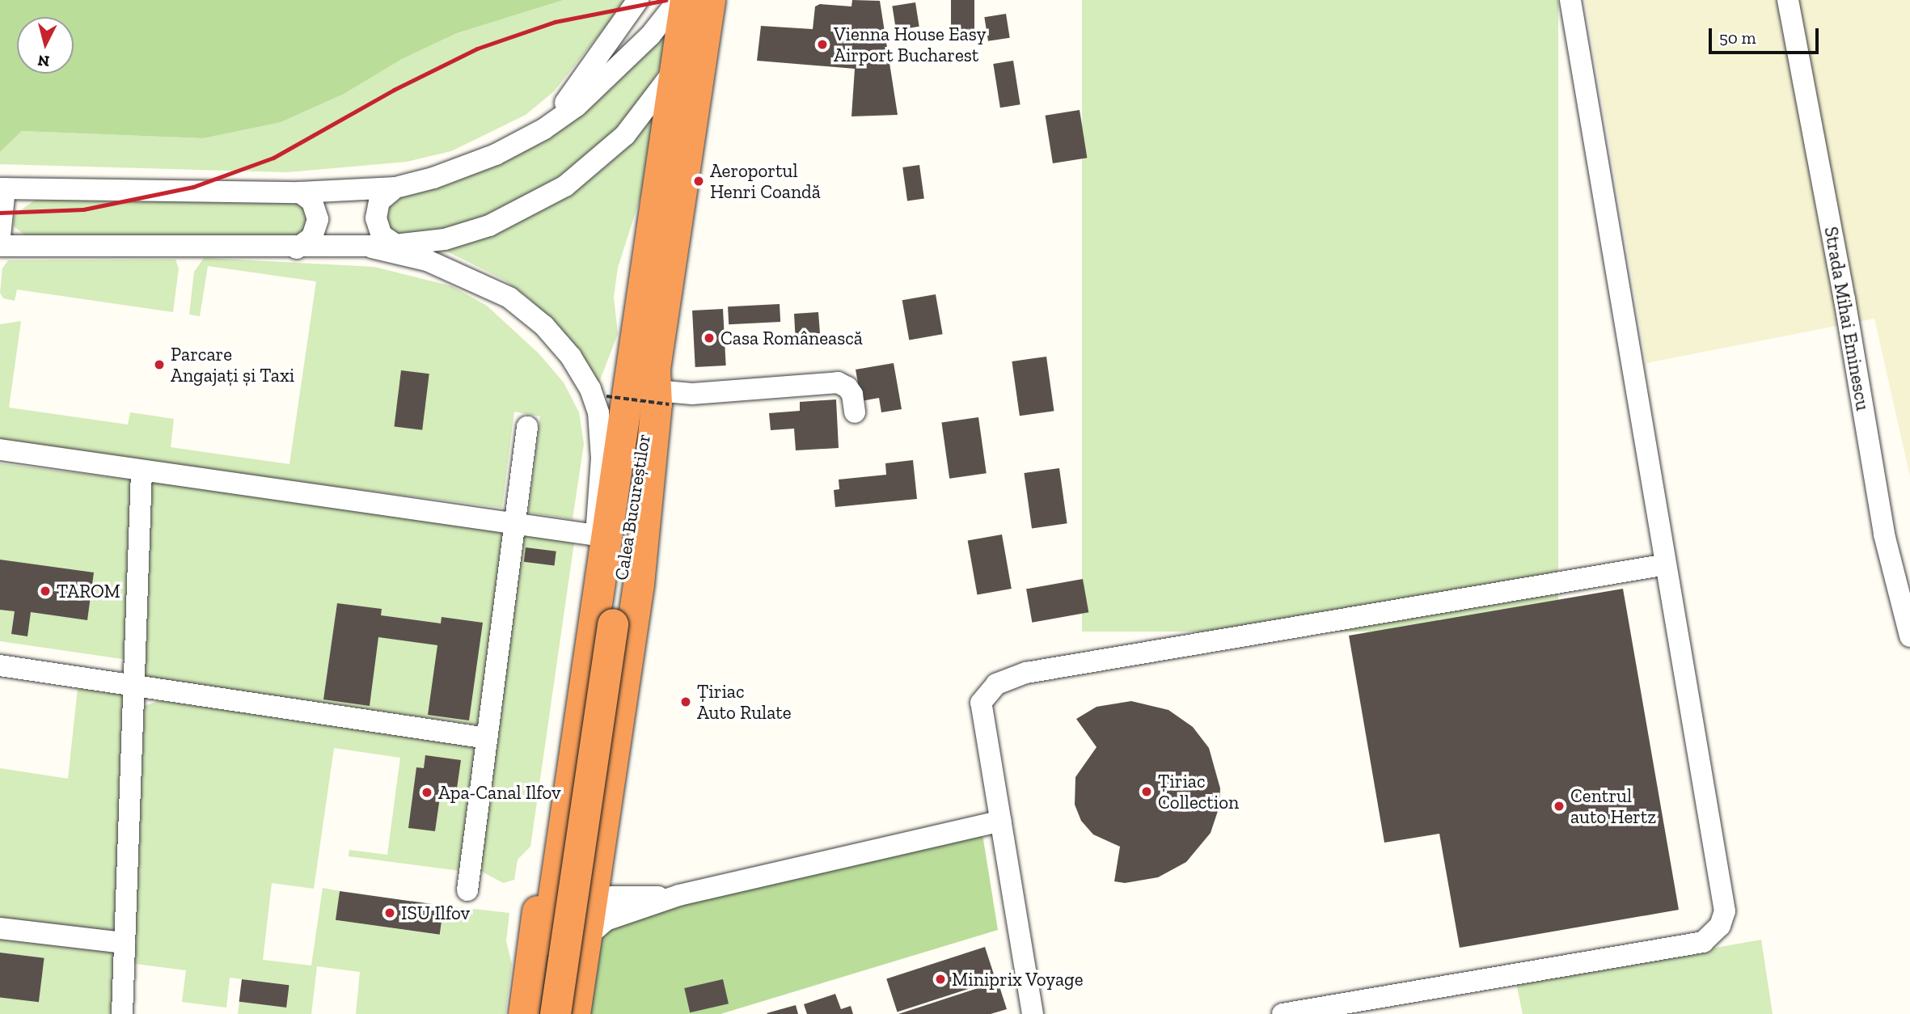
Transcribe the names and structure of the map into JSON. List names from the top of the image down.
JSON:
{
  "streets": {
    "highway": ["Calea Bucureștilor"],
    "street": ["Strada Mihai Eminescu"]
  },
  "places": [
    "Vienna House Easy Airport Bucharest",
    "Aeroportul Henri Coandă",
    "Casa Românească",
    "Parcare Angajați și Taxi",
    "TAROM",
    "Țiriac Auto Rulate",
    "Țiriac Collection",
    "Apa-Canal Ilfov",
    "Centrul auto Hertz",
    "ISU Ilfov",
    "Miniprix Voyage"
  ],
  "scale_bar": "50 m",
  "north": "bottom"
}
